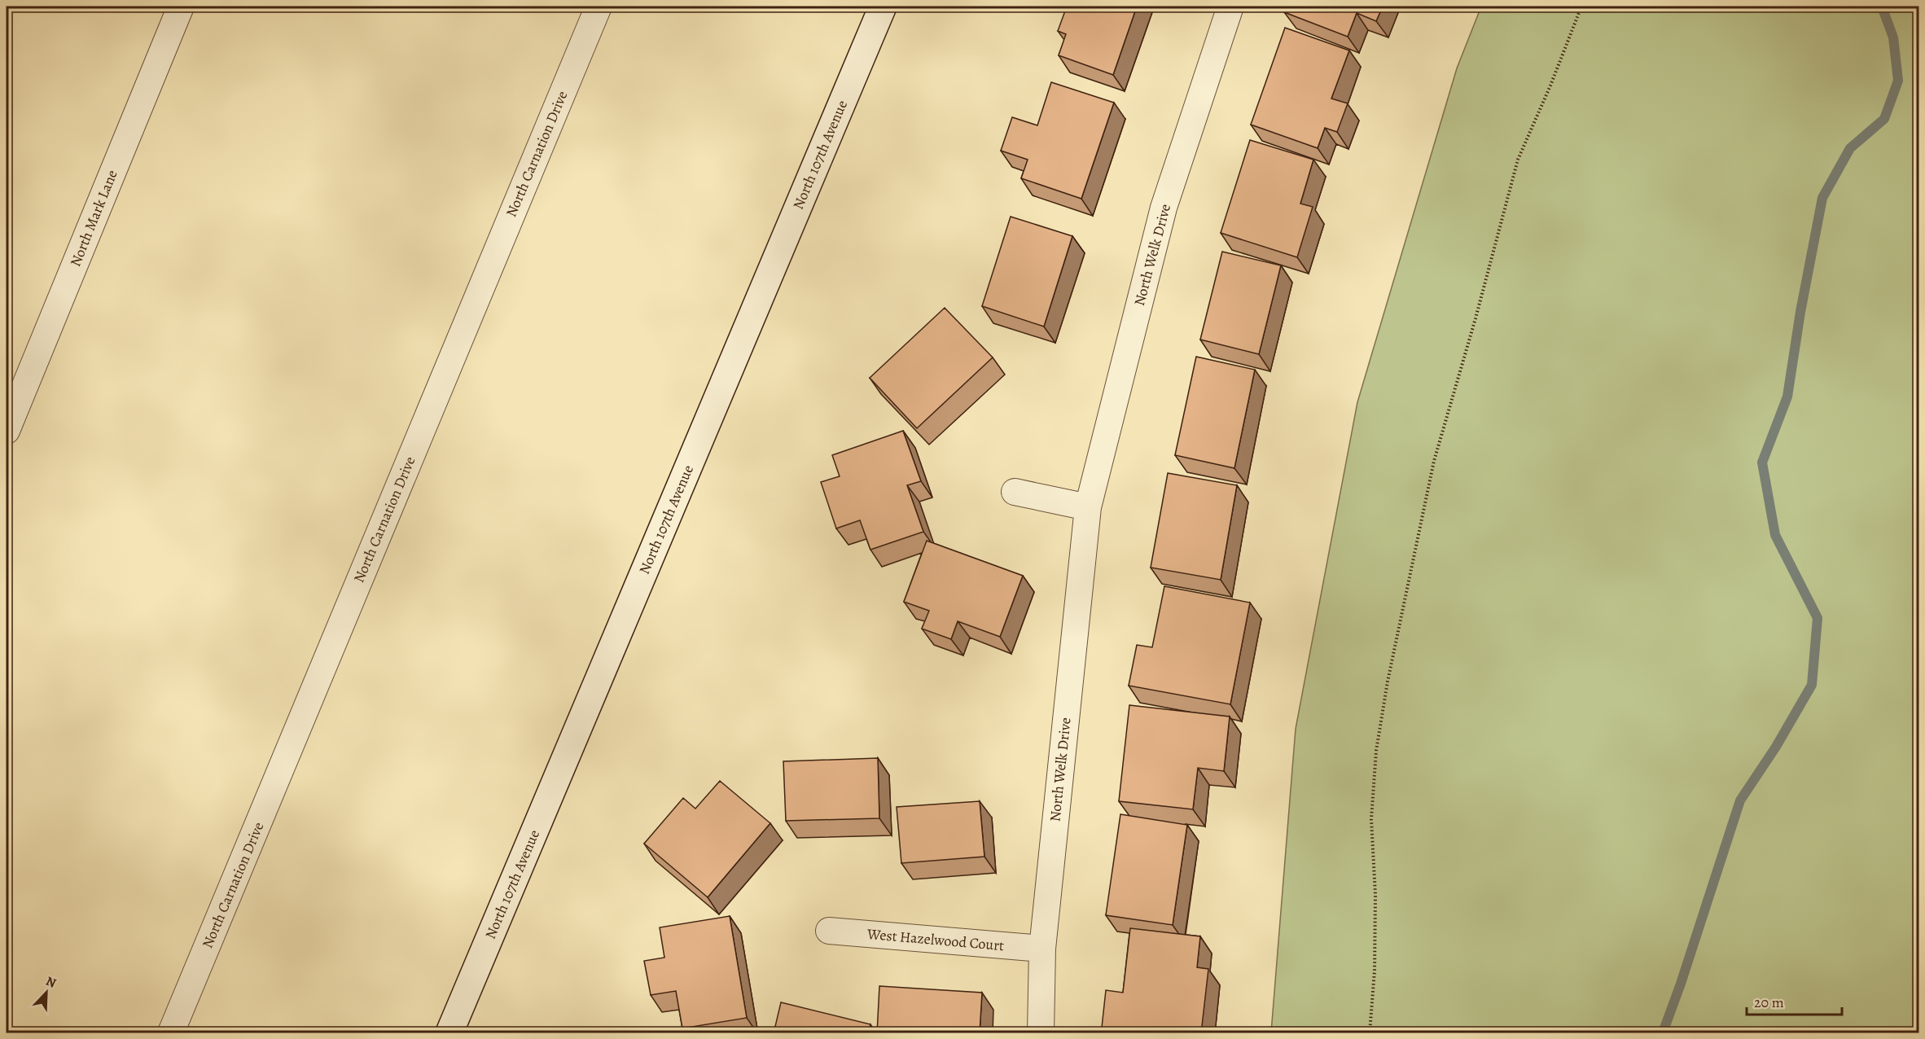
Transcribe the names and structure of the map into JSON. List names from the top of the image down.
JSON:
{
  "streets": {
    "main road": ["North 107th Avenue"],
    "street": [
      "North Carnation Drive",
      "North Mark Lane",
      "North Welk Drive",
      "West Hazelwood Court"
    ]
  },
  "crossings": [
    ["North Welk Drive", "West Hazelwood Court"]
  ],
  "scale_bar": "20 m",
  "north": "top right"
}
